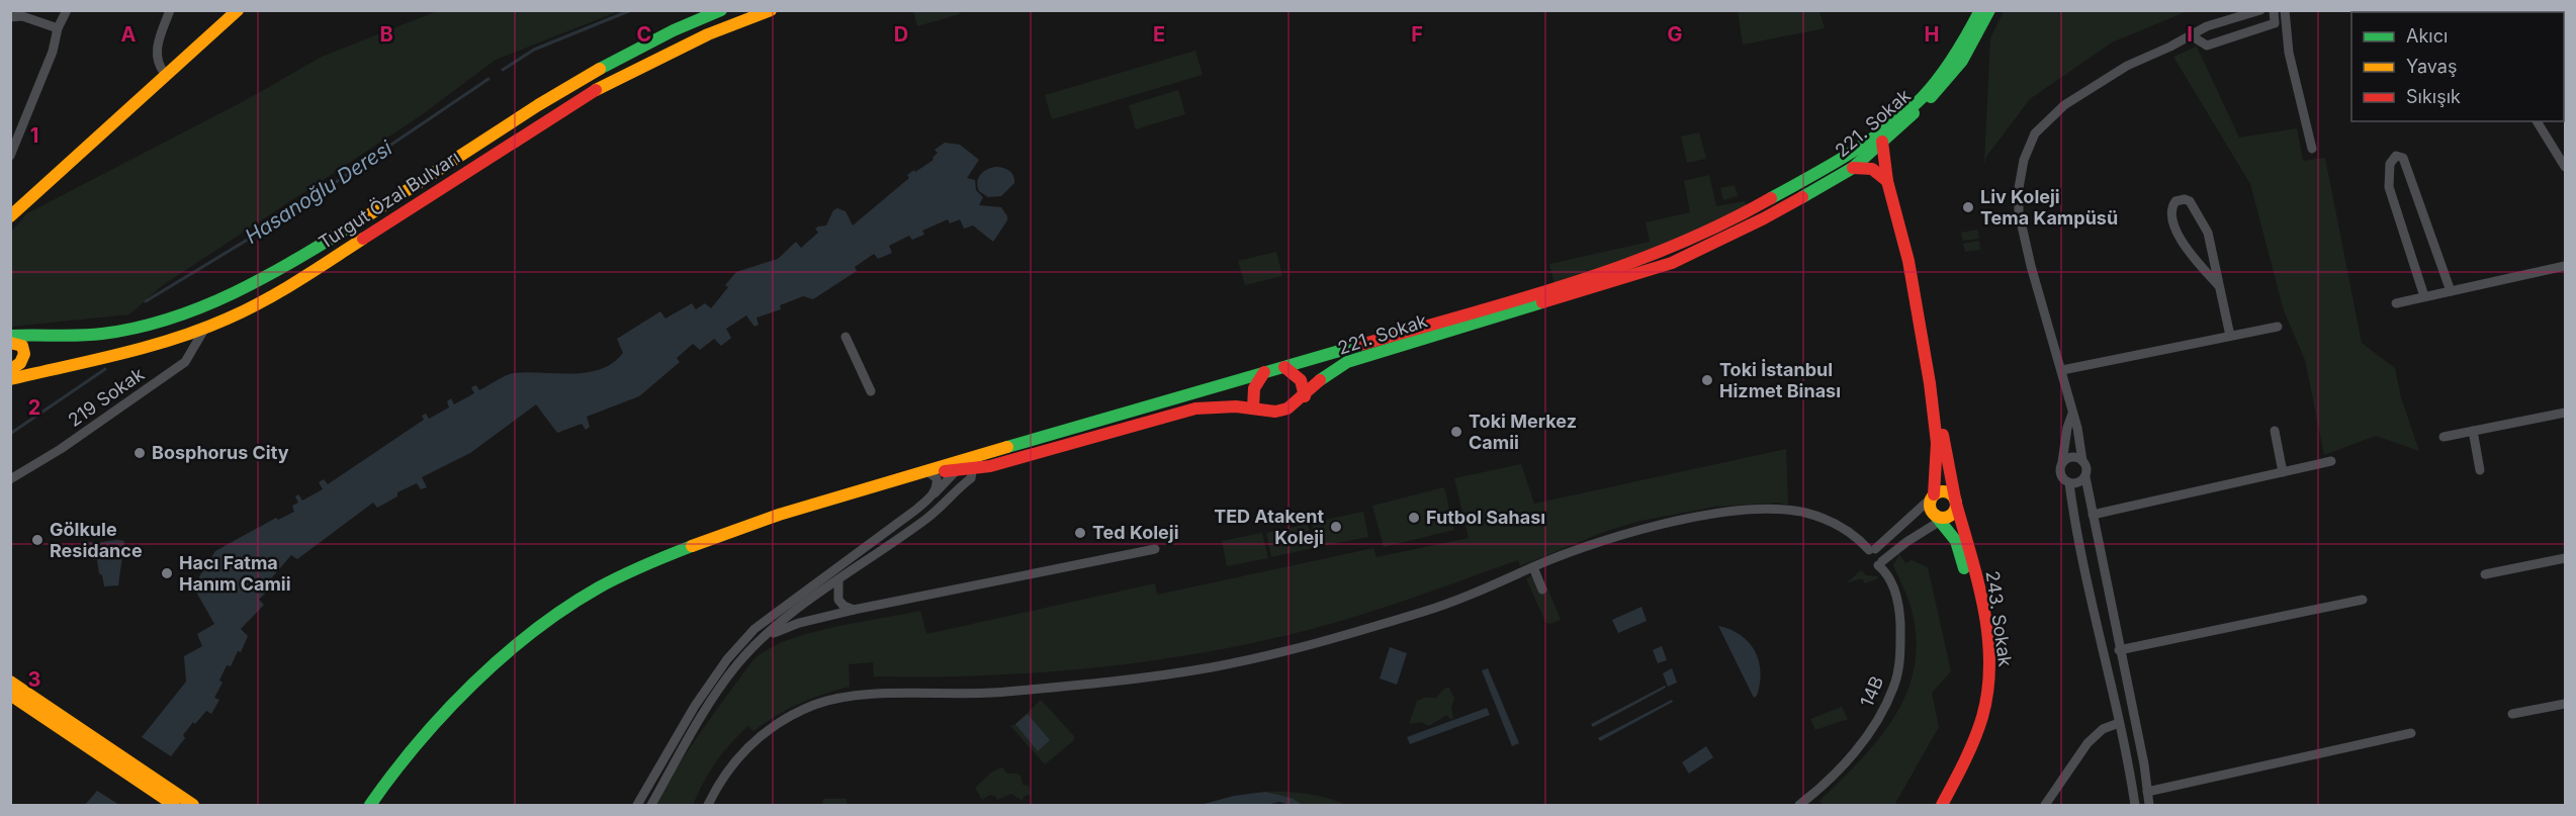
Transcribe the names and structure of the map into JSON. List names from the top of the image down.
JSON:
{
  "streets": {
    "street": [
      "221. Sokak",
      "Turgut Özal Bulvarı",
      "219 Sokak",
      "243. Sokak",
      "14B"
    ]
  },
  "crossings": [
    ["221. Sokak", "243. Sokak"],
    ["Turgut Özal Bulvarı", "219 Sokak"],
    ["243. Sokak", "14B"]
  ],
  "water": ["Hasanoğlu Deresi"],
  "places": [
    "Liv Koleji Tema Kampüsü",
    "Toki İstanbul Hizmet Binası",
    "Toki Merkez Camii",
    "Bosphorus City",
    "Futbol Sahası",
    "TED Atakent Koleji",
    "Ted Koleji",
    "Gölkule Residance",
    "Hacı Fatma Hanım Camii"
  ],
  "legend": ["Akıcı", "Yavaş", "Sıkışık"],
  "grid": {
    "columns": [
      "A",
      "B",
      "C",
      "D",
      "E",
      "F",
      "G",
      "H",
      "I"
    ],
    "rows": ["1", "2", "3"]
  }
}
